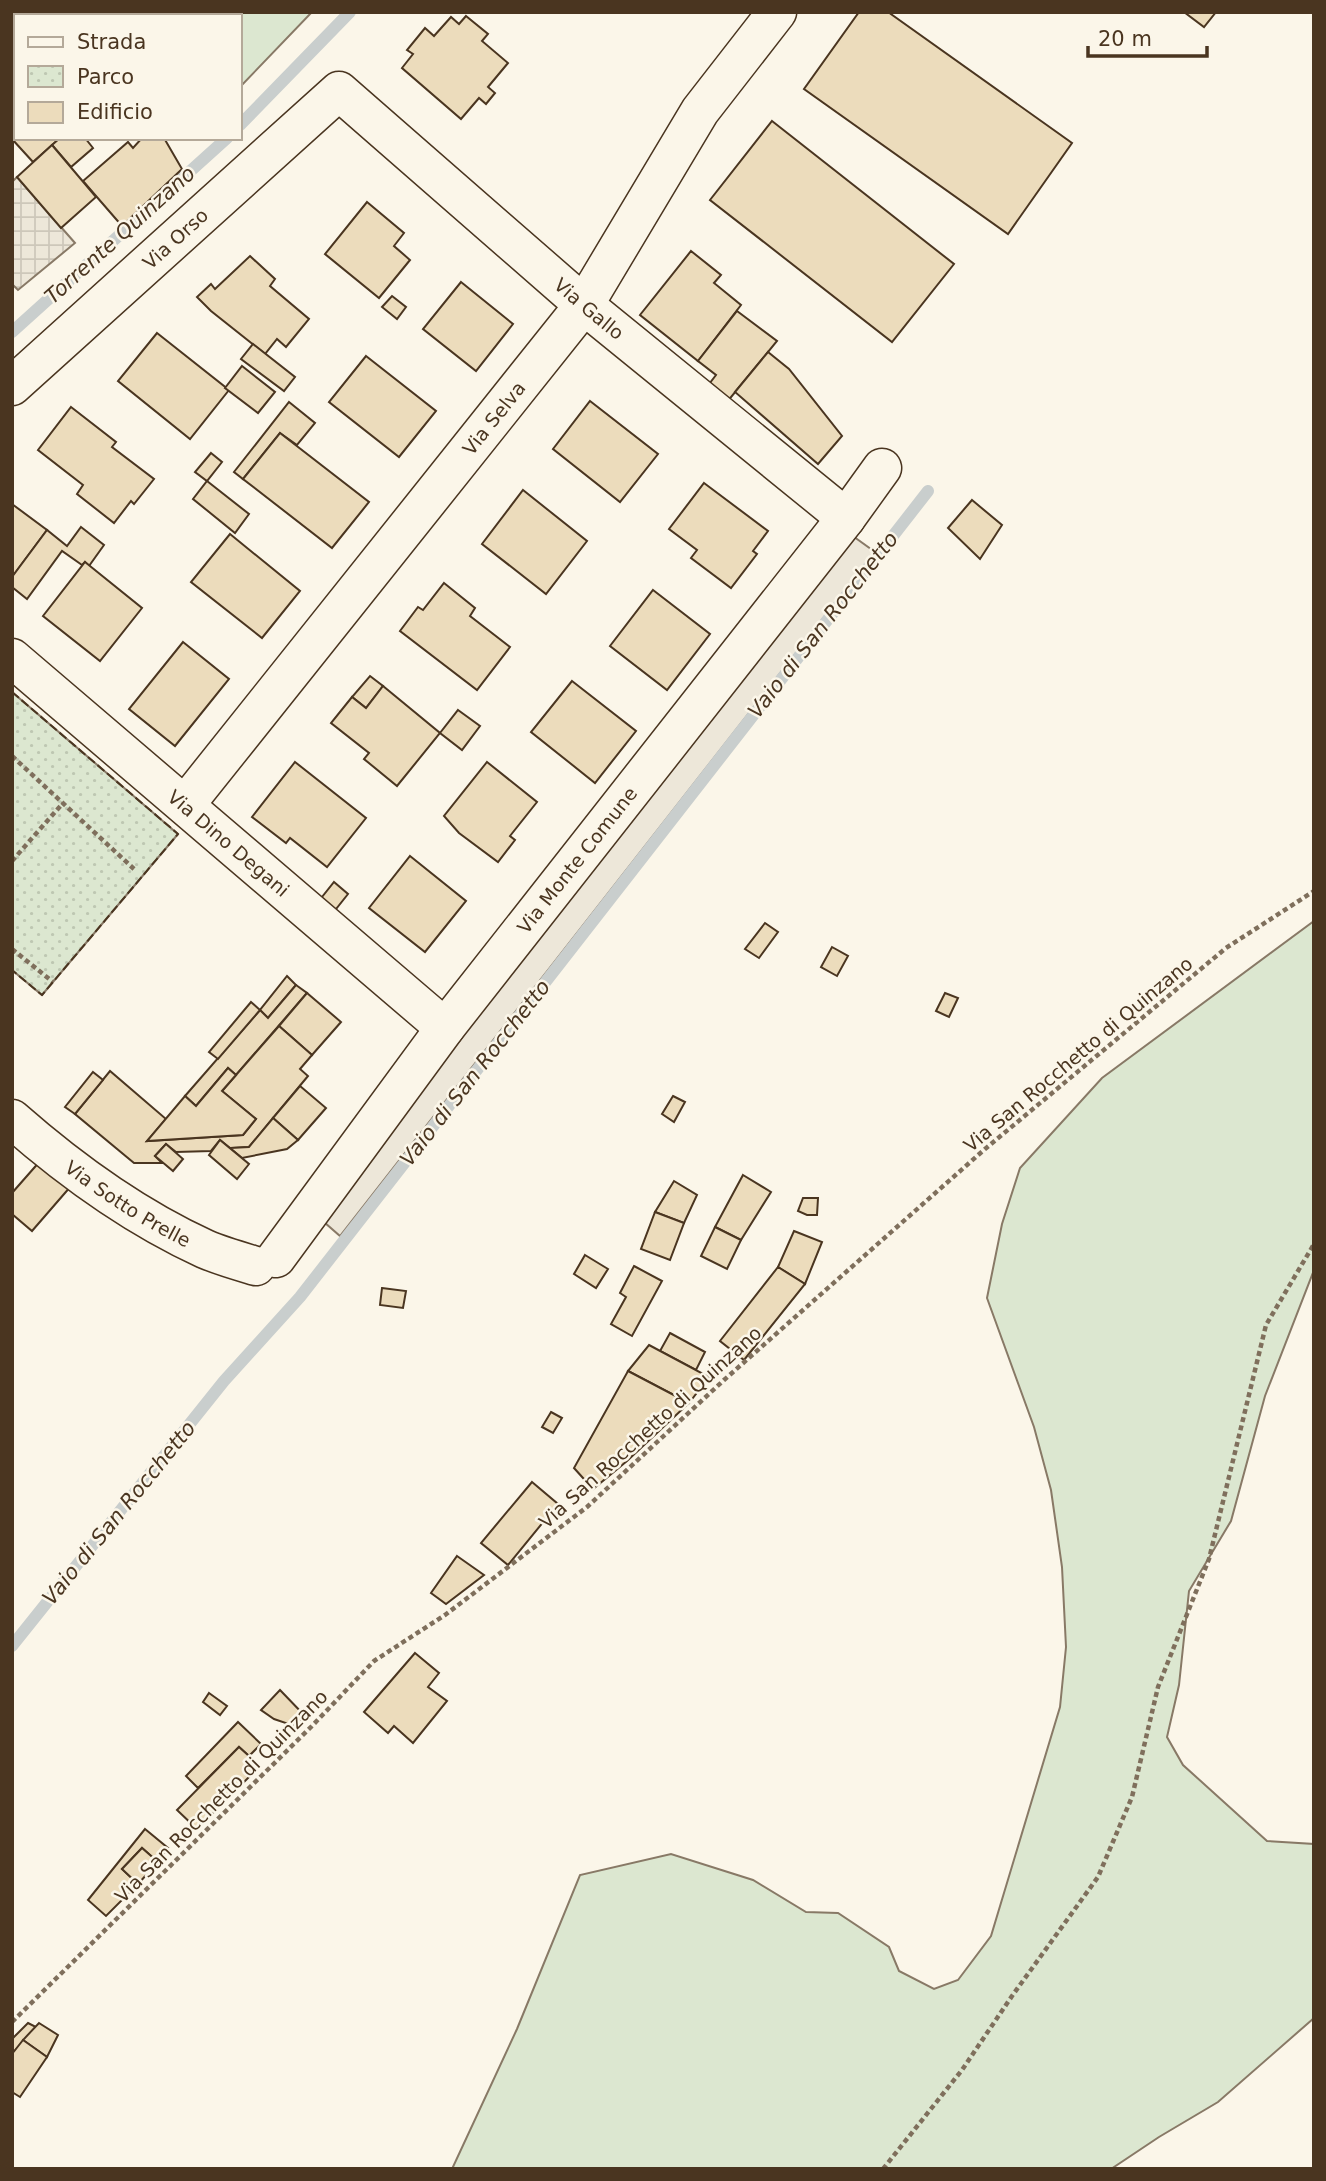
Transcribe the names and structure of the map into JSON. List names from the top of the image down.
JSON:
{
  "streets": {
    "street": [
      "Via Orso",
      "Via Gallo",
      "Via Selva",
      "Via Dino Degani",
      "Via Monte Comune",
      "Via Sotto Prelle"
    ],
    "path": ["Via San Rocchetto di Quinzano"]
  },
  "crossings": [
    ["Via Orso", "Via Gallo"],
    ["Via Gallo", "Via Selva"],
    ["Via Gallo", "Via Monte Comune"],
    ["Via Selva", "Via Dino Degani"],
    ["Via Dino Degani", "Via Monte Comune"],
    ["Via Monte Comune", "Via Sotto Prelle"]
  ],
  "water": ["Torrente Quinzano", "Vaio di San Rocchetto"],
  "legend": ["Strada", "Parco", "Edificio"],
  "scale_bar": "20 m"
}
